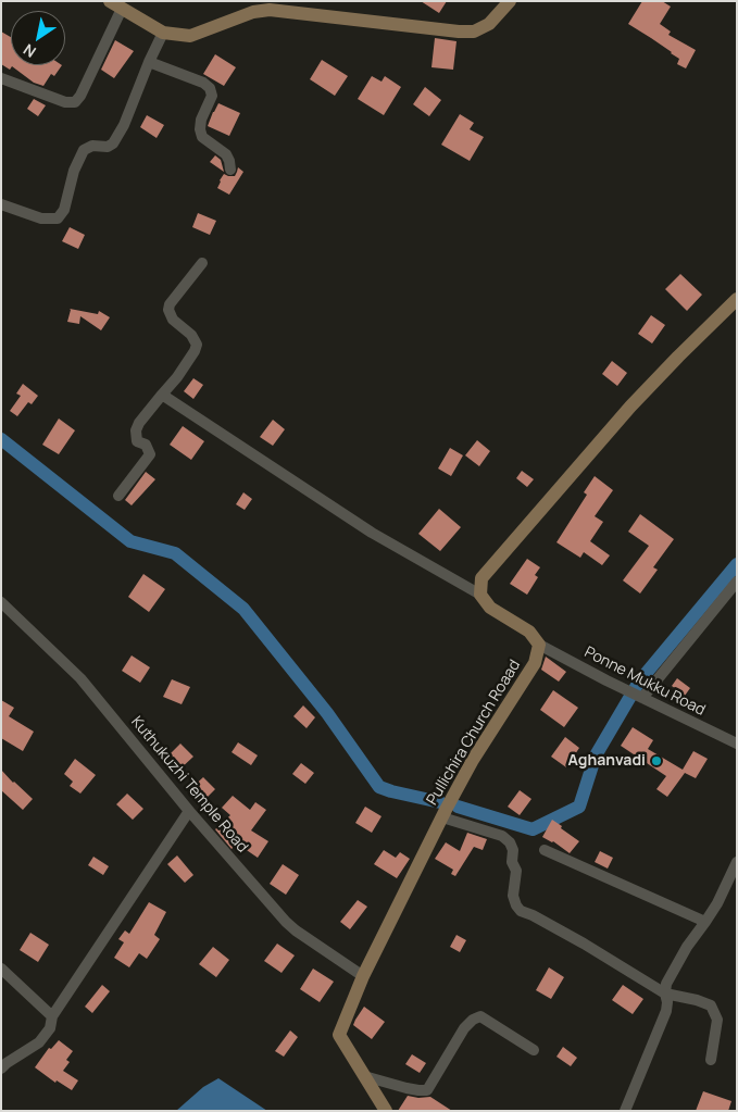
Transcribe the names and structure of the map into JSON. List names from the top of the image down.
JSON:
{
  "streets": {
    "main road": ["Pullichira Church Roaad"],
    "street": ["Ponne Mukku Road", "Kuthukuzhi Temple Road"]
  },
  "crossings": [
    ["Ponne Mukku Road", "Pullichira Church Roaad"],
    ["Pullichira Church Roaad", "Kuthukuzhi Temple Road"]
  ],
  "places": ["Aghanvadi"],
  "north": "bottom left"
}
